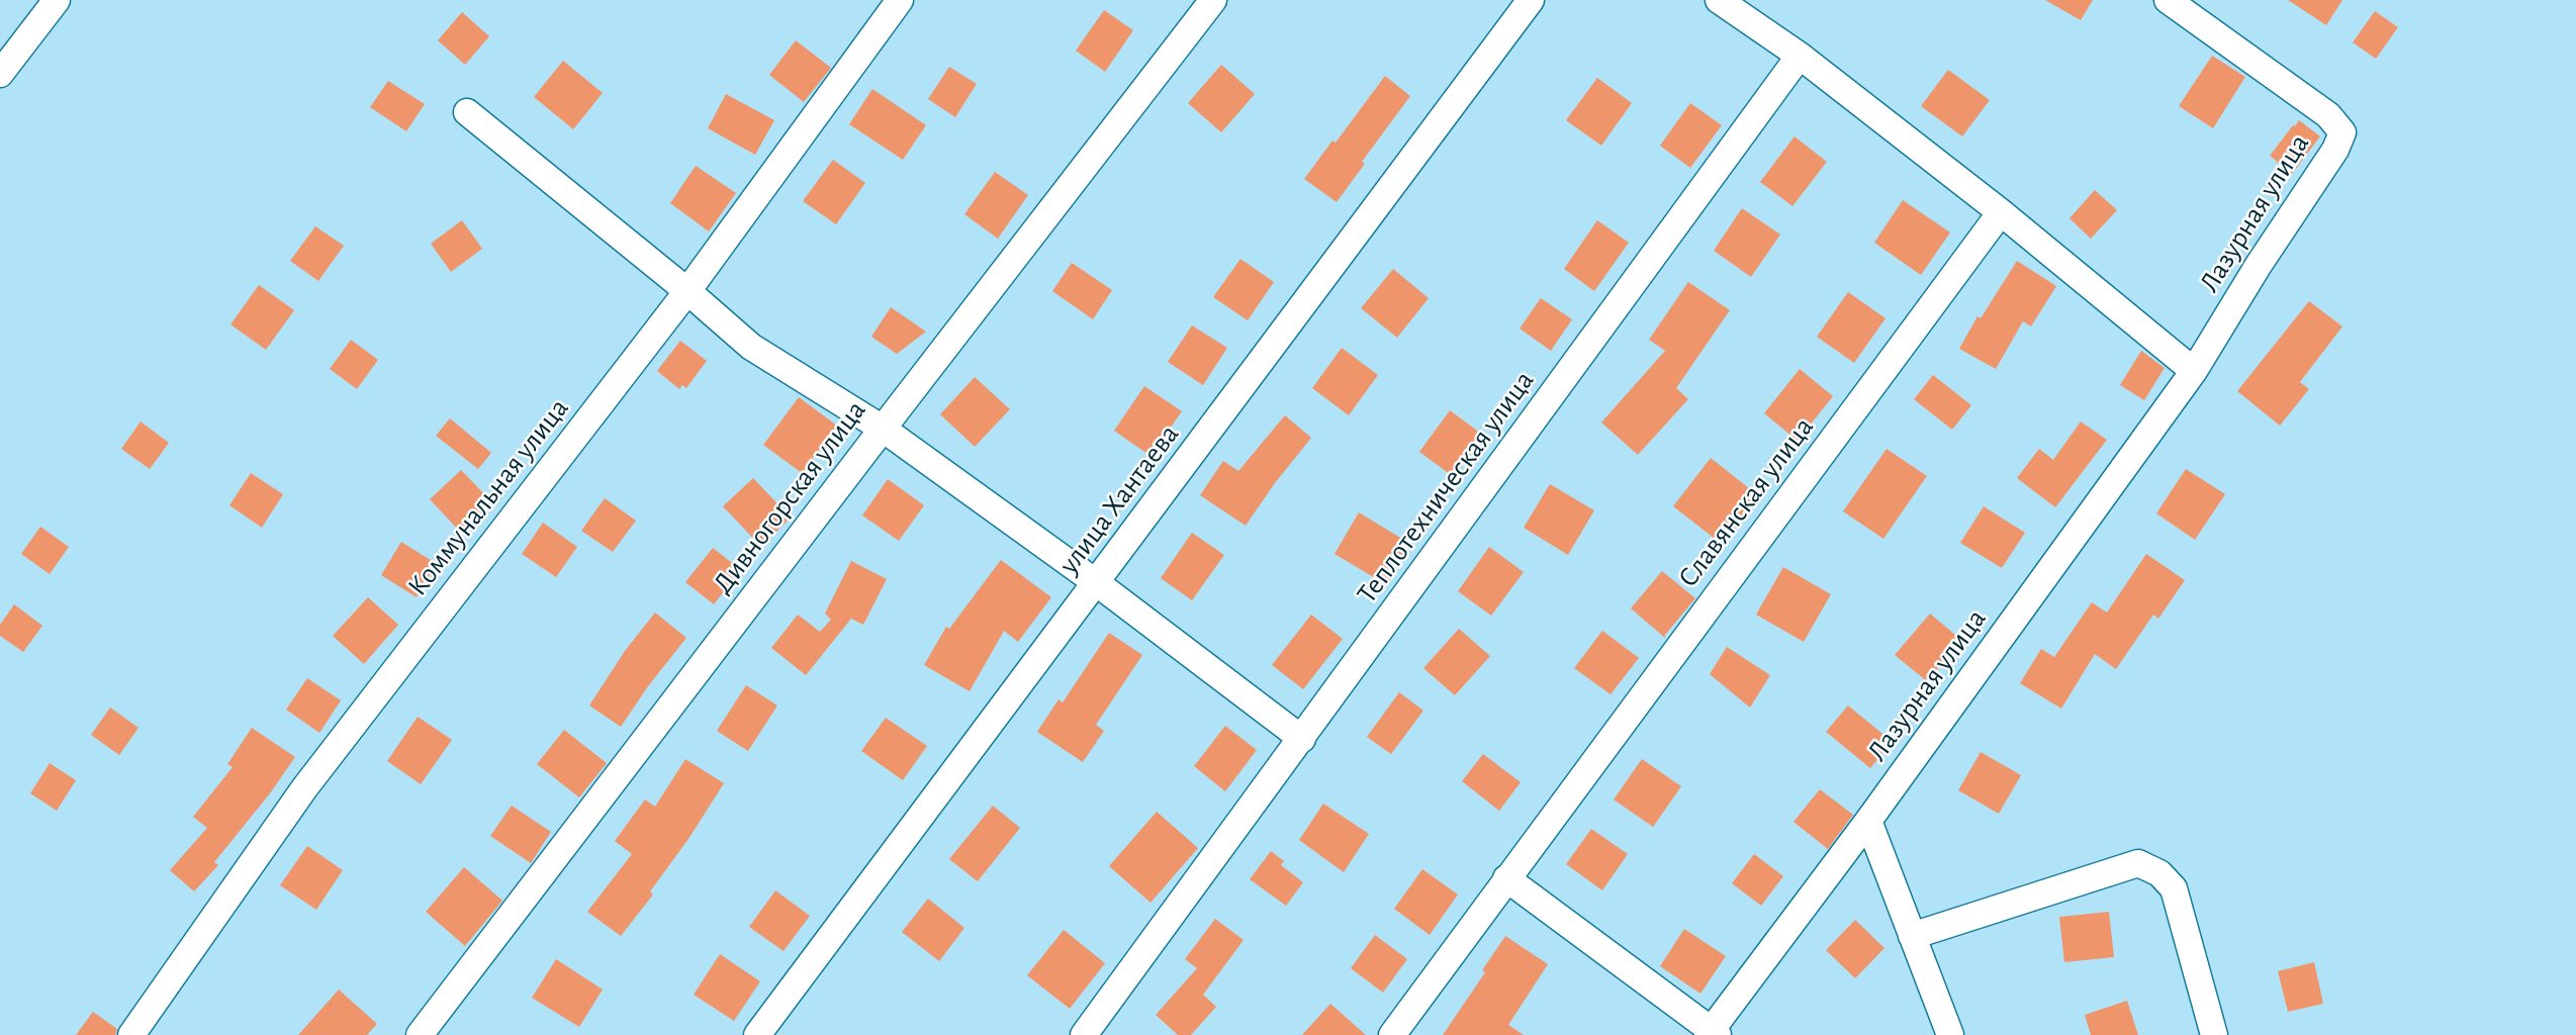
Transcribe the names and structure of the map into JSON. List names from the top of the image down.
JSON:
{
  "streets": {
    "street": [
      "Лазурная улица",
      "Теплотехническая улица",
      "Коммунальная улица",
      "Дивногорская улица",
      "улица Хантаева",
      "Славянская улица"
    ]
  }
}
